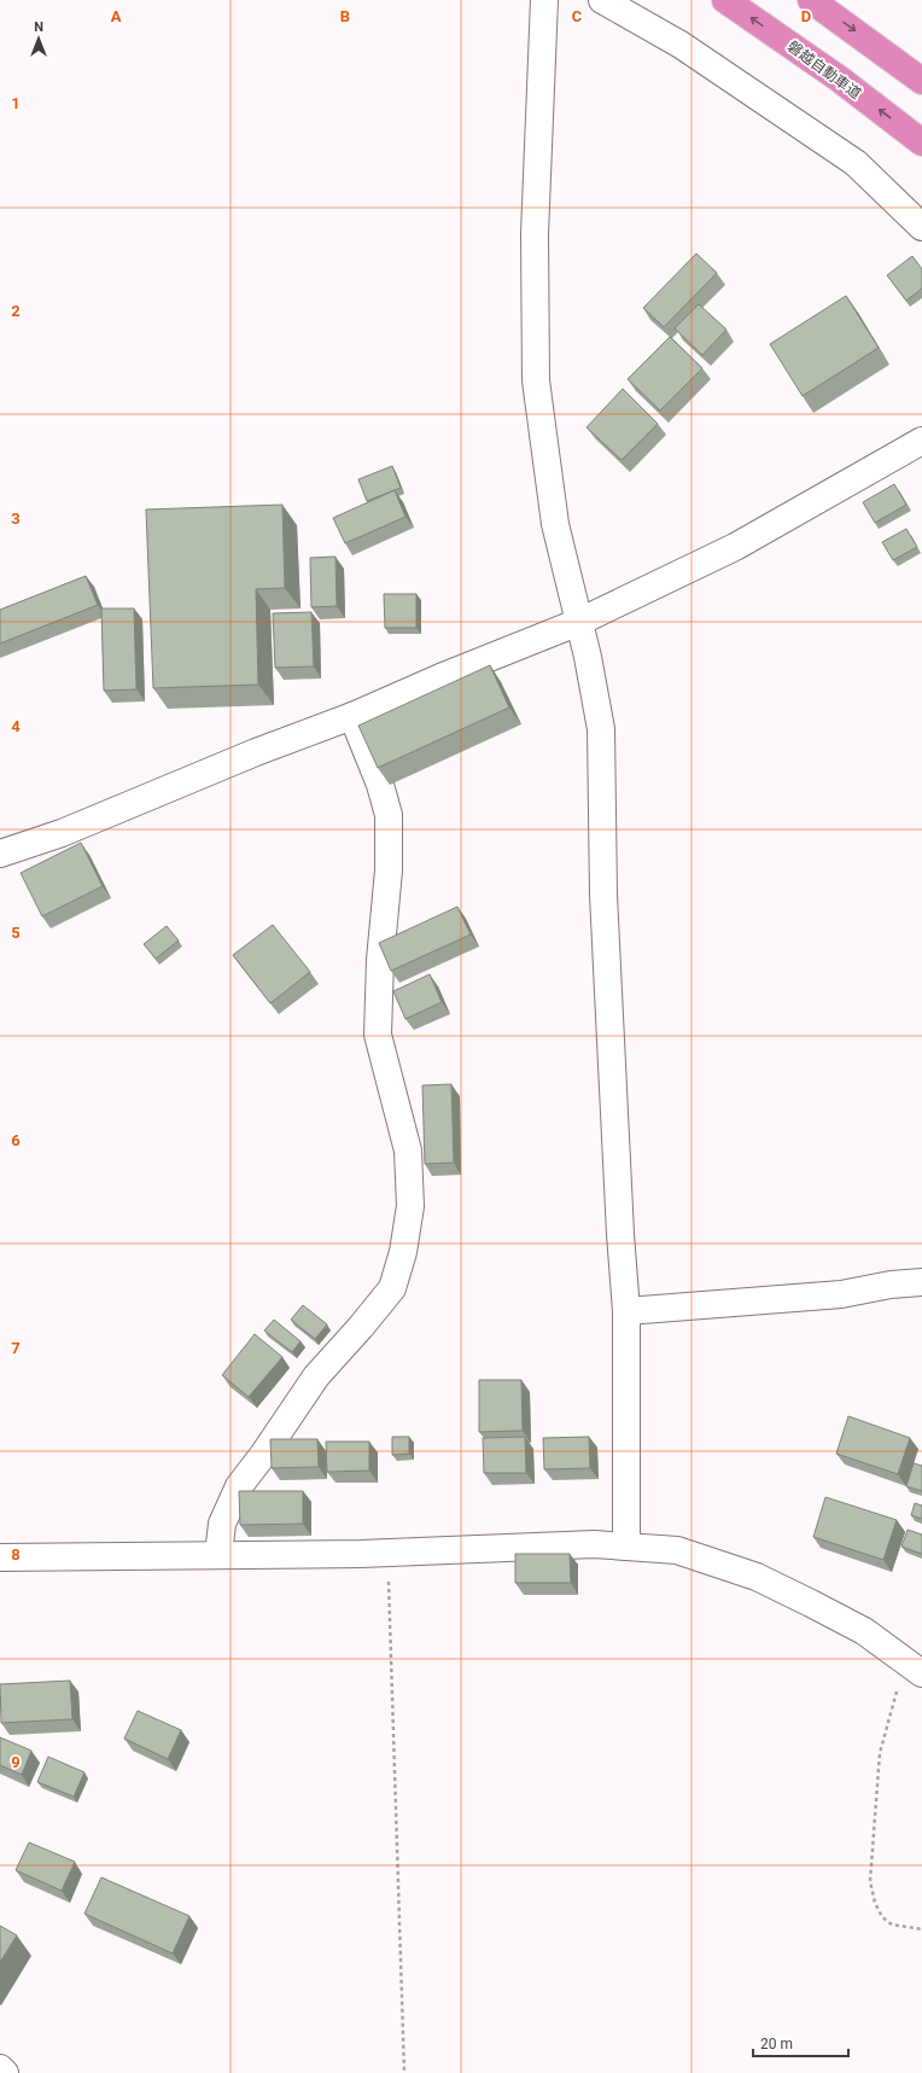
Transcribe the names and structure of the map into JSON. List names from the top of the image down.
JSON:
{
  "streets": {
    "highway": ["磐越自動車道"]
  },
  "scale_bar": "20 m",
  "north": "top",
  "grid": {
    "columns": [
      "A",
      "B",
      "C",
      "D"
    ],
    "rows": [
      "1",
      "2",
      "3",
      "4",
      "5",
      "6",
      "7",
      "8",
      "9"
    ]
  }
}
